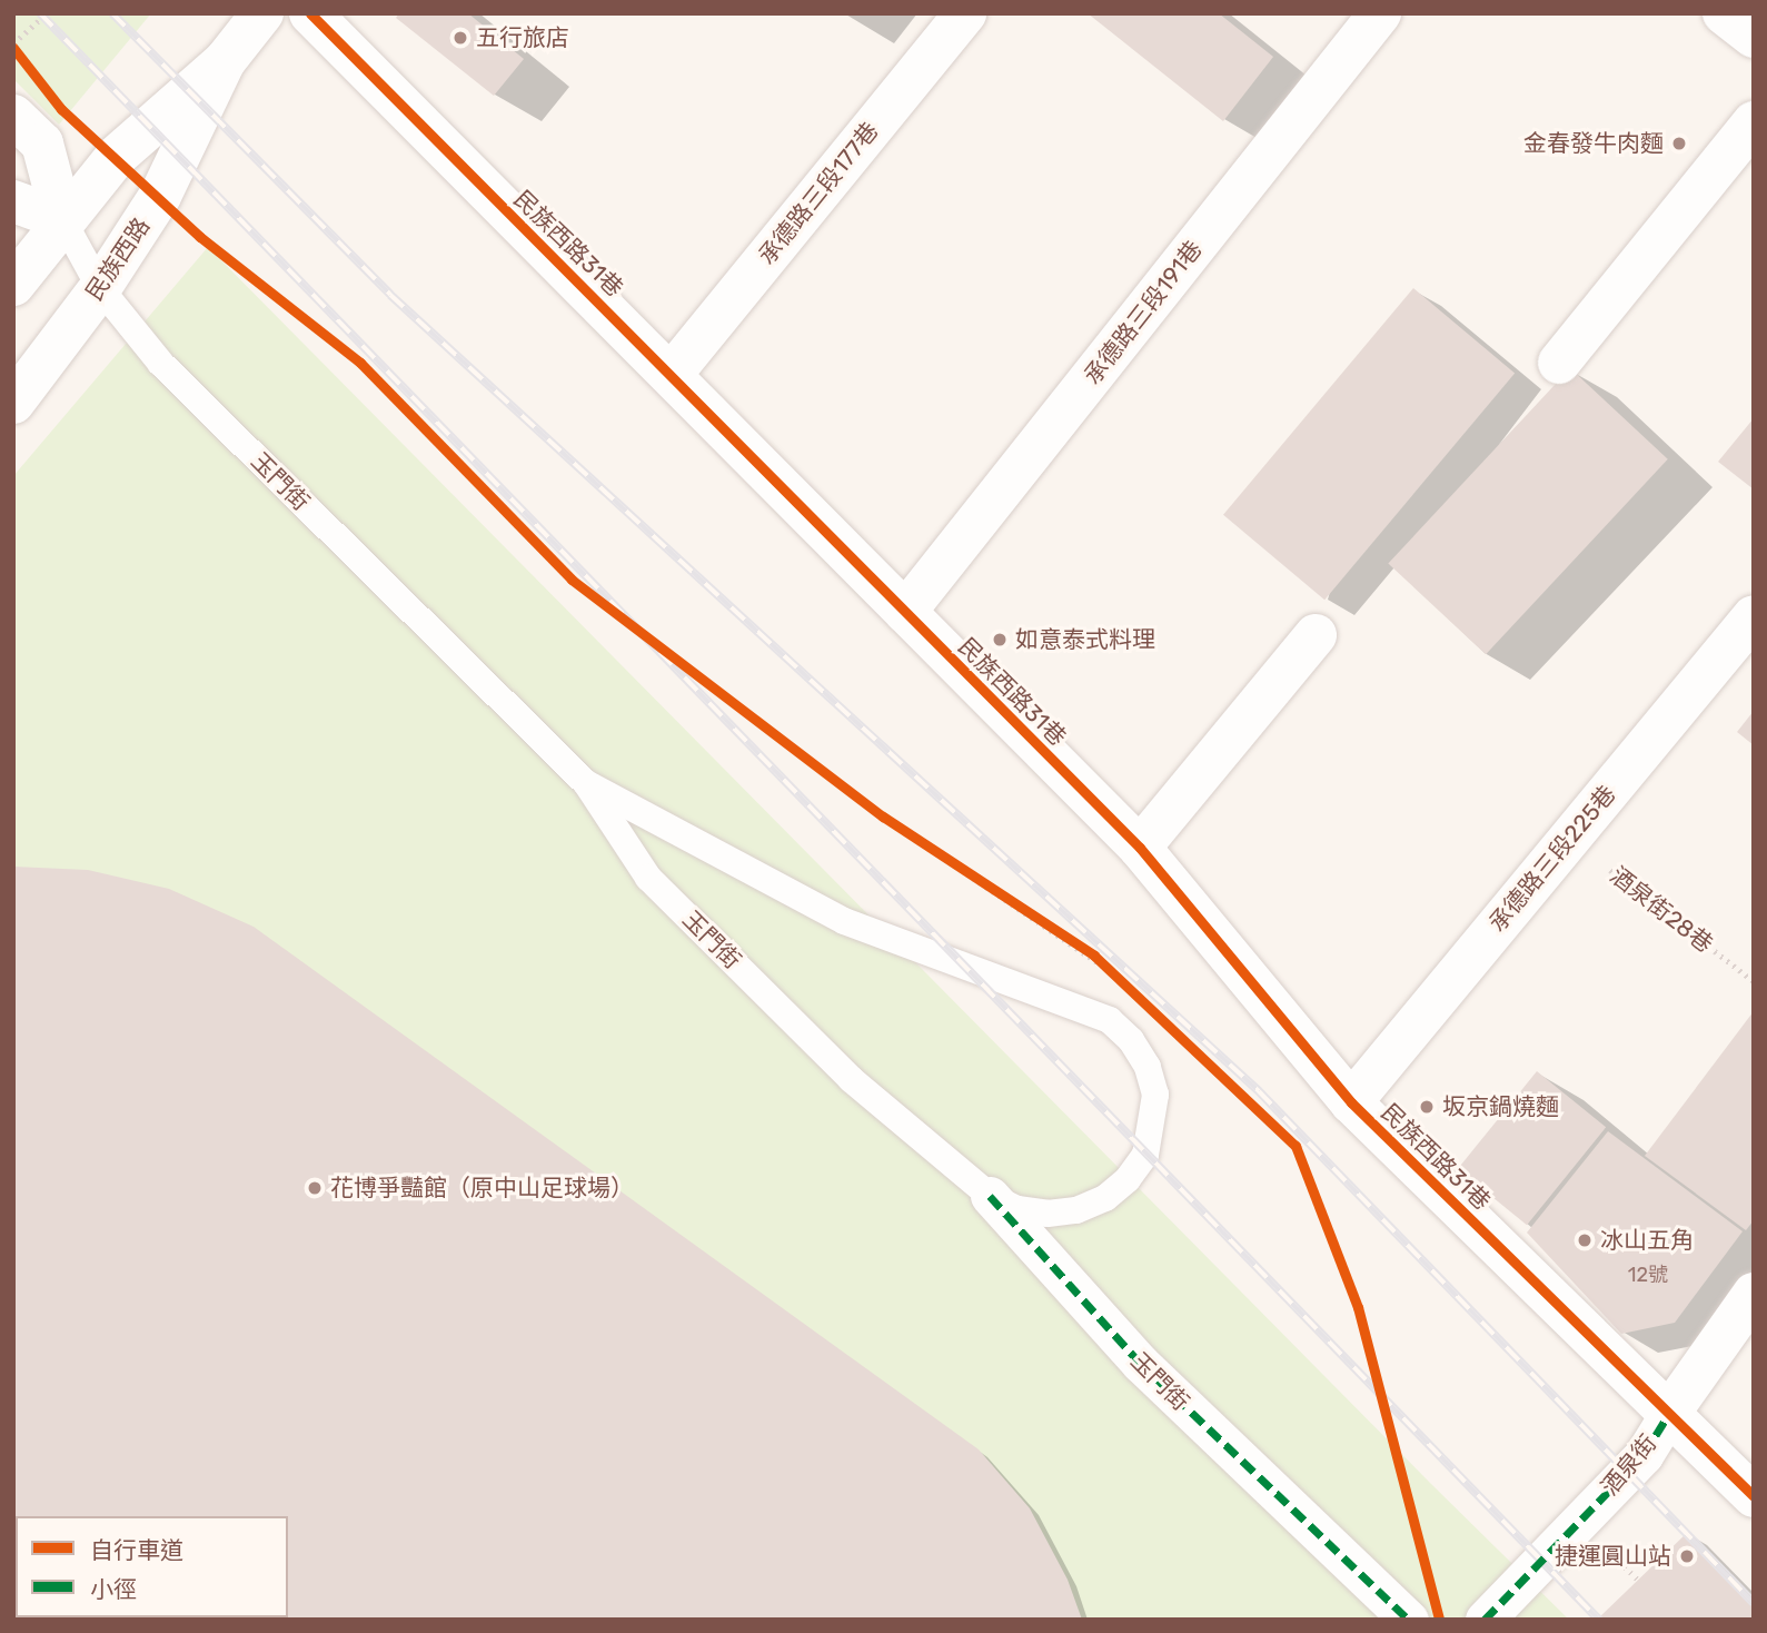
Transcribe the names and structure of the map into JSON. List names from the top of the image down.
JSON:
{
  "streets": {
    "street": [
      "承德路三段177巷",
      "民族西路31巷",
      "民族西路",
      "承德路三段191巷",
      "玉門街",
      "承德路三段225巷",
      "酒泉街"
    ],
    "path": ["酒泉街28巷"]
  },
  "crossings": [
    ["承德路三段177巷", "民族西路31巷"],
    ["民族西路31巷", "承德路三段191巷"],
    ["民族西路31巷", "承德路三段225巷"],
    ["民族西路31巷", "酒泉街"],
    ["民族西路", "玉門街"],
    ["承德路三段225巷", "酒泉街28巷"]
  ],
  "places": [
    "五行旅店",
    "金春發牛肉麵",
    "如意泰式料理",
    "坂京鍋燒麵",
    "花博爭豔館（原中山足球場）",
    "冰山五角",
    "捷運圓山站"
  ],
  "house_numbers": ["12號"],
  "legend": ["自行車道", "小徑"]
}
